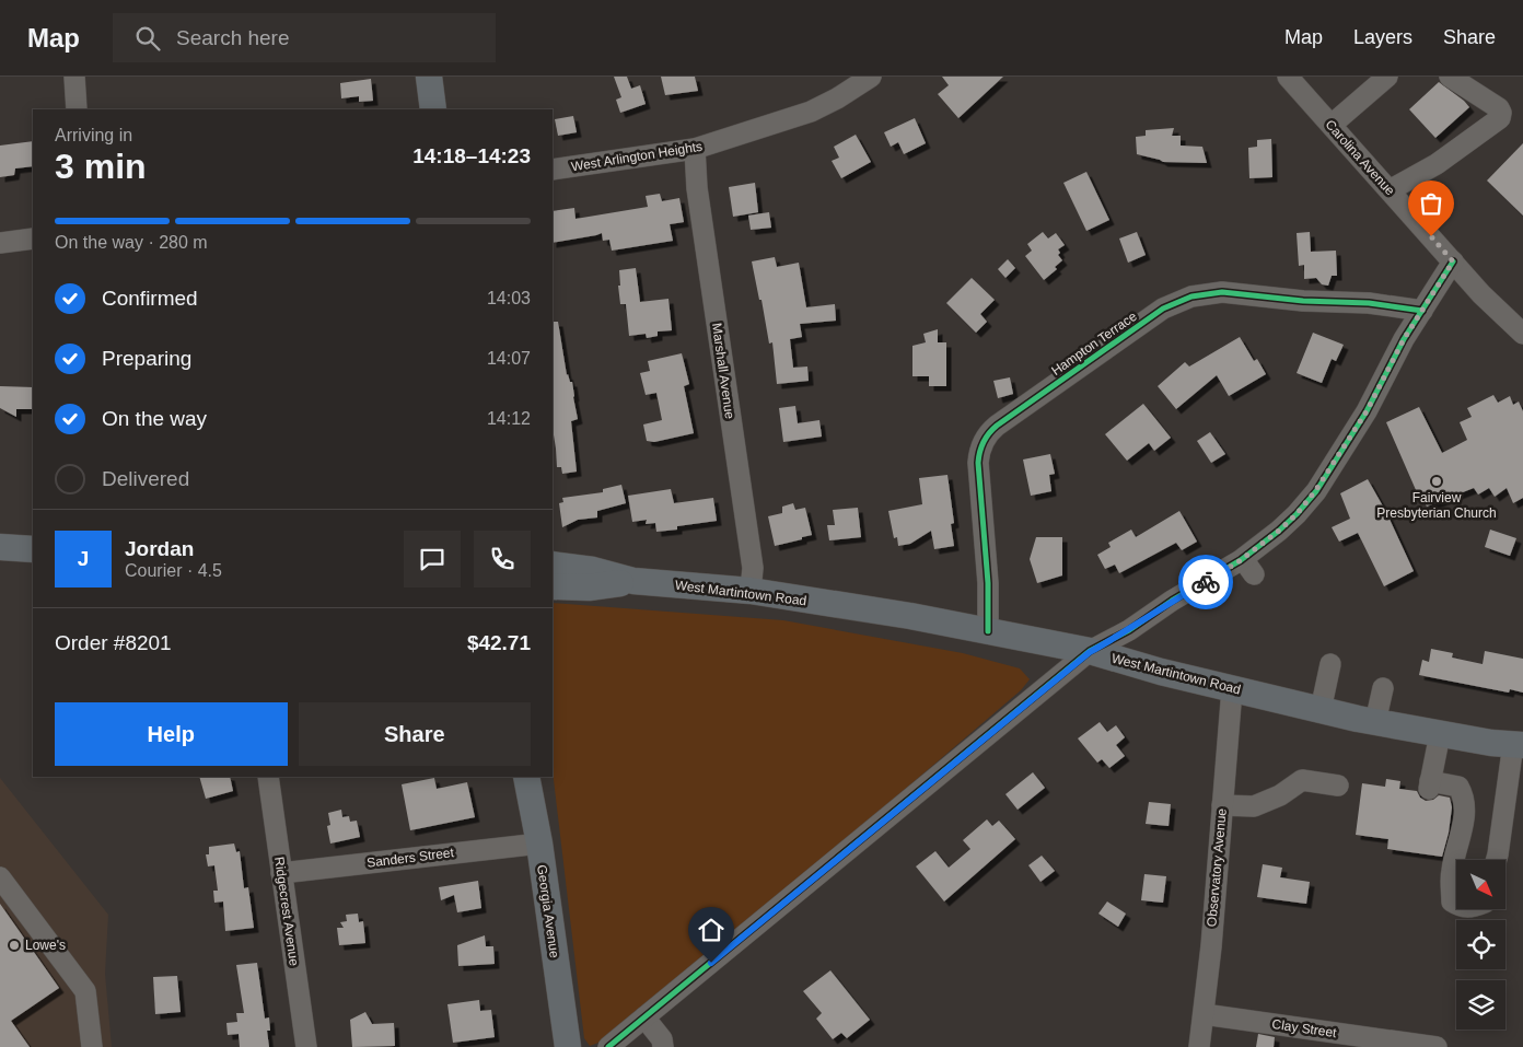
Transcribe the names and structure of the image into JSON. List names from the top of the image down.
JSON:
{
  "streets": {
    "main road": ["West Martintown Road", "Georgia Avenue"],
    "street": [
      "West Arlington Heights",
      "Carolina Avenue",
      "Hampton Terrace",
      "Marshall Avenue",
      "Sanders Street",
      "Observatory Avenue",
      "Ridgecrest Avenue",
      "Clay Street"
    ]
  },
  "crossings": [
    ["West Arlington Heights", "Marshall Avenue"],
    ["Hampton Terrace", "West Martintown Road"],
    ["Marshall Avenue", "West Martintown Road"],
    ["West Martintown Road", "Observatory Avenue"],
    ["Sanders Street", "Ridgecrest Avenue"],
    ["Sanders Street", "Georgia Avenue"],
    ["Observatory Avenue", "Clay Street"]
  ],
  "places": ["Fairview Presbyterian Church", "Lowe's"],
  "north": "bottom right",
  "page": {
    "header": "Map",
    "search": "Search here",
    "nav": ["Map", "Layers", "Share"],
    "heading": ["3 min", "Arriving in", "14:18–14:23"],
    "panel": [
      "Jordan",
      "Courier · 4.5",
      "Order #8201",
      "$42.71"
    ],
    "bar": "On the way · 280 m",
    "list": [
      ["Confirmed", "14:03"],
      ["Preparing", "14:07"],
      ["On the way", "14:12"],
      "Delivered"
    ],
    "round": "J",
    "buttons": ["Help", "Share"]
  }
}
